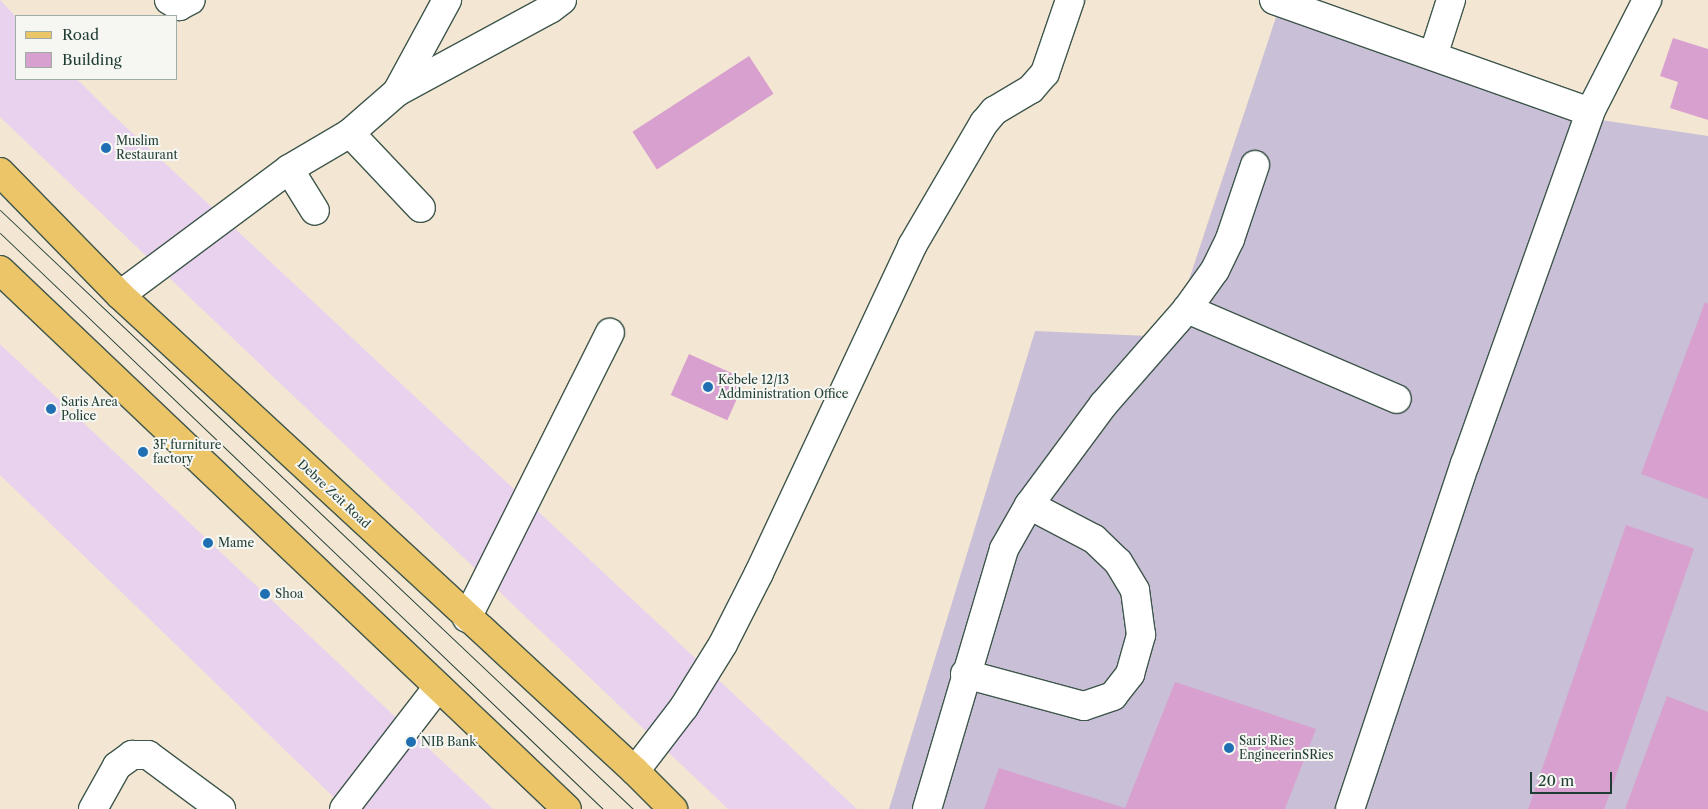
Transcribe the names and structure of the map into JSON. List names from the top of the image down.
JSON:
{
  "streets": {
    "main road": ["Debre Zeit Road"]
  },
  "places": [
    "Muslim Restaurant",
    "Kebele 12/13 Addministration Office",
    "Saris Area Police",
    "3F furniture factory",
    "Mame",
    "Shoa",
    "NIB Bank",
    "Saris Ries EngineerinSRies"
  ],
  "legend": ["Road", "Building"],
  "scale_bar": "20 m"
}
